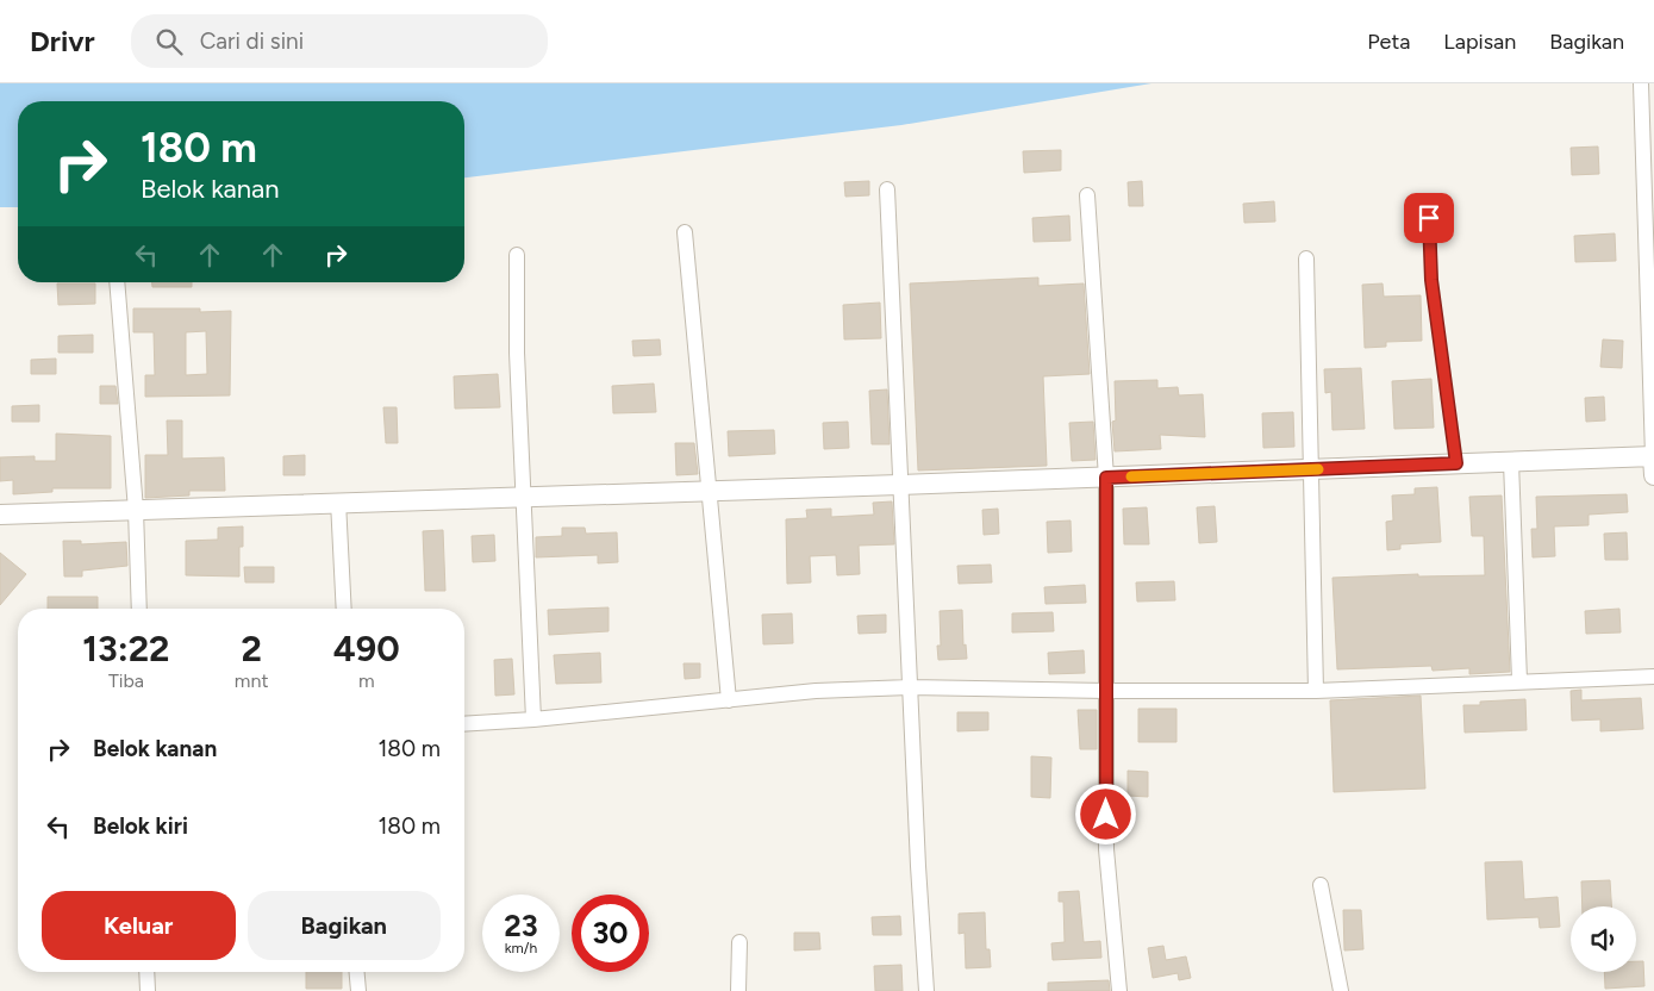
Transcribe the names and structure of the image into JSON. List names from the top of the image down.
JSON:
{
  "page": {
    "header": "Drivr",
    "search": "Cari di sini",
    "nav": ["Peta", "Lapisan", "Bagikan"],
    "turn": ["180 m", "Belok kanan"],
    "eta": [
      "13:22",
      "Tiba",
      "2",
      "mnt",
      "490",
      "m"
    ],
    "list": [
      {
        "name": "Belok kanan",
        "value": "180 m"
      },
      {
        "name": "Belok kiri",
        "value": "180 m"
      }
    ],
    "buttons": ["Keluar", "Bagikan"],
    "speed": "23 km/h",
    "limit": "30"
  }
}
